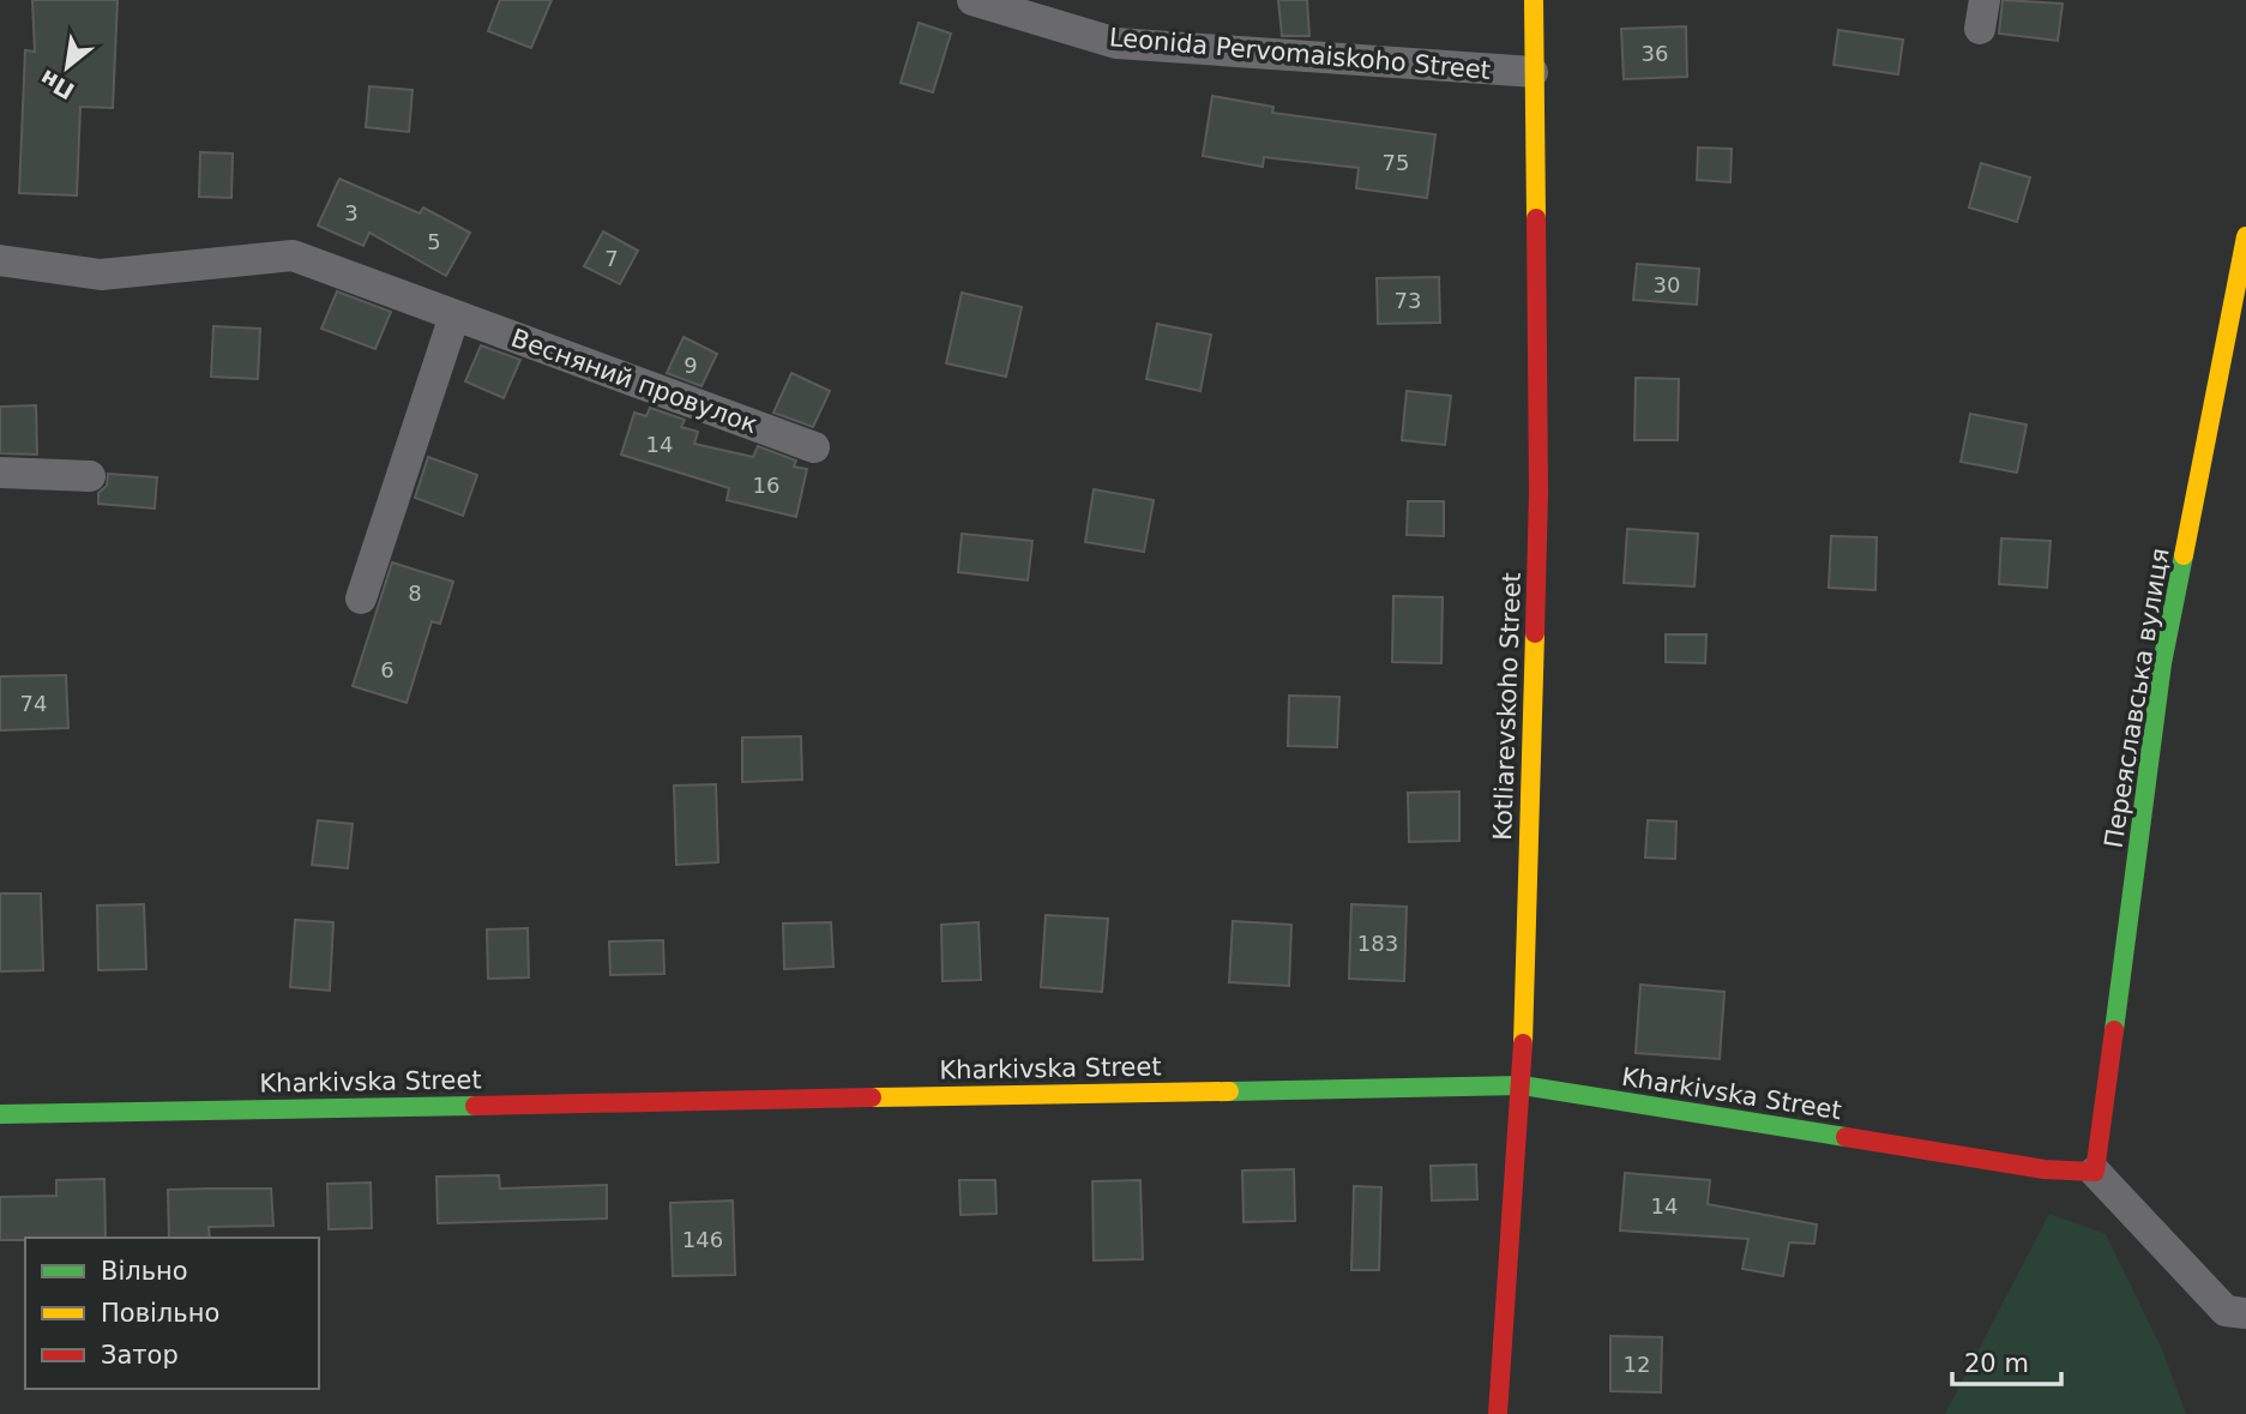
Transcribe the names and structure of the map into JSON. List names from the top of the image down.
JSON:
{
  "streets": {
    "street": [
      "Leonida Pervomaiskoho Street",
      "Весняний провулок",
      "Переяславська вулиця",
      "Kotliarevskoho Street",
      "Kharkivska Street"
    ]
  },
  "crossings": [
    ["Leonida Pervomaiskoho Street", "Kotliarevskoho Street"],
    ["Переяславська вулиця", "Kharkivska Street"],
    ["Kotliarevskoho Street", "Kharkivska Street"]
  ],
  "house_numbers": [
    "36",
    "75",
    "3",
    "5",
    "7",
    "30",
    "73",
    "9",
    "14",
    "16",
    "8",
    "6",
    "74",
    "183",
    "14",
    "146",
    "12"
  ],
  "legend": ["Вільно", "Повільно", "Затор"],
  "scale_bar": "20 m",
  "north": "bottom left"
}
